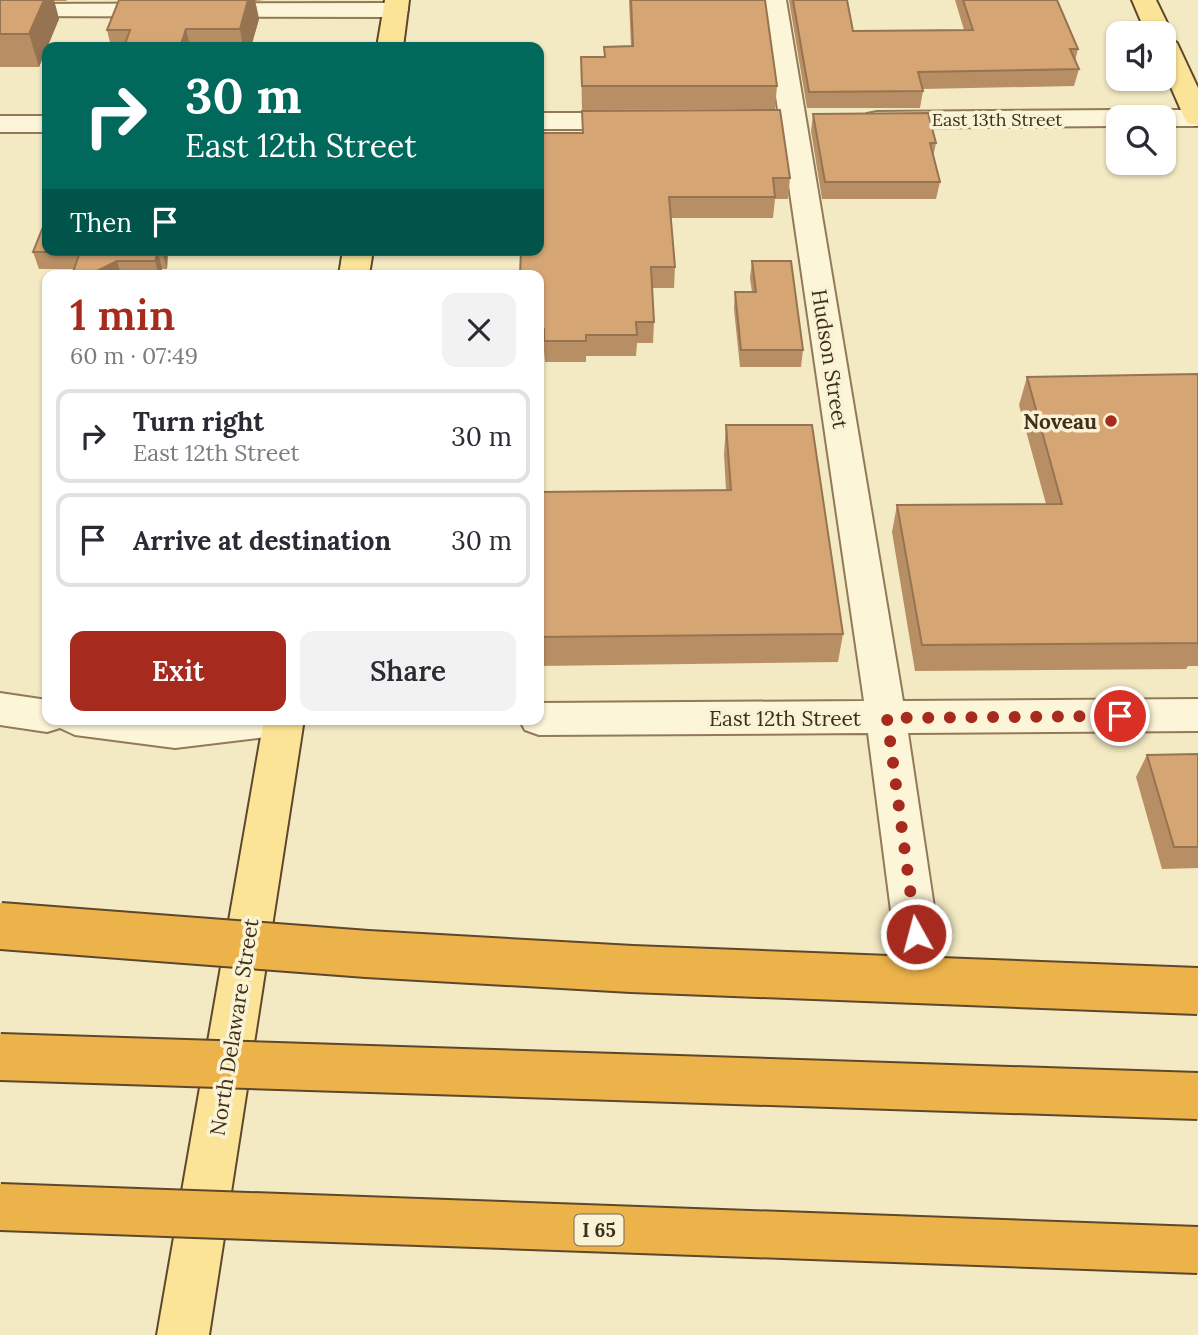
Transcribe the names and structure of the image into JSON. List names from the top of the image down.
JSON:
{
  "streets": {
    "highway": ["I 65"],
    "main road": ["North Delaware Street"],
    "street": ["East 13th Street", "Hudson Street", "East 12th Street"]
  },
  "crossings": [
    ["East 13th Street", "Hudson Street"],
    ["Hudson Street", "East 12th Street"]
  ],
  "places": ["Noveau"],
  "page": {
    "turn": ["30 m", "East 12th Street"],
    "then": "Then",
    "heading": ["1 min", "60 m · 07:49"],
    "list": [
      {
        "name": "Turn right",
        "note": "East 12th Street",
        "value": "30 m"
      },
      {
        "name": "Arrive at destination",
        "value": "30 m"
      }
    ],
    "buttons": ["Exit", "Share"]
  }
}
